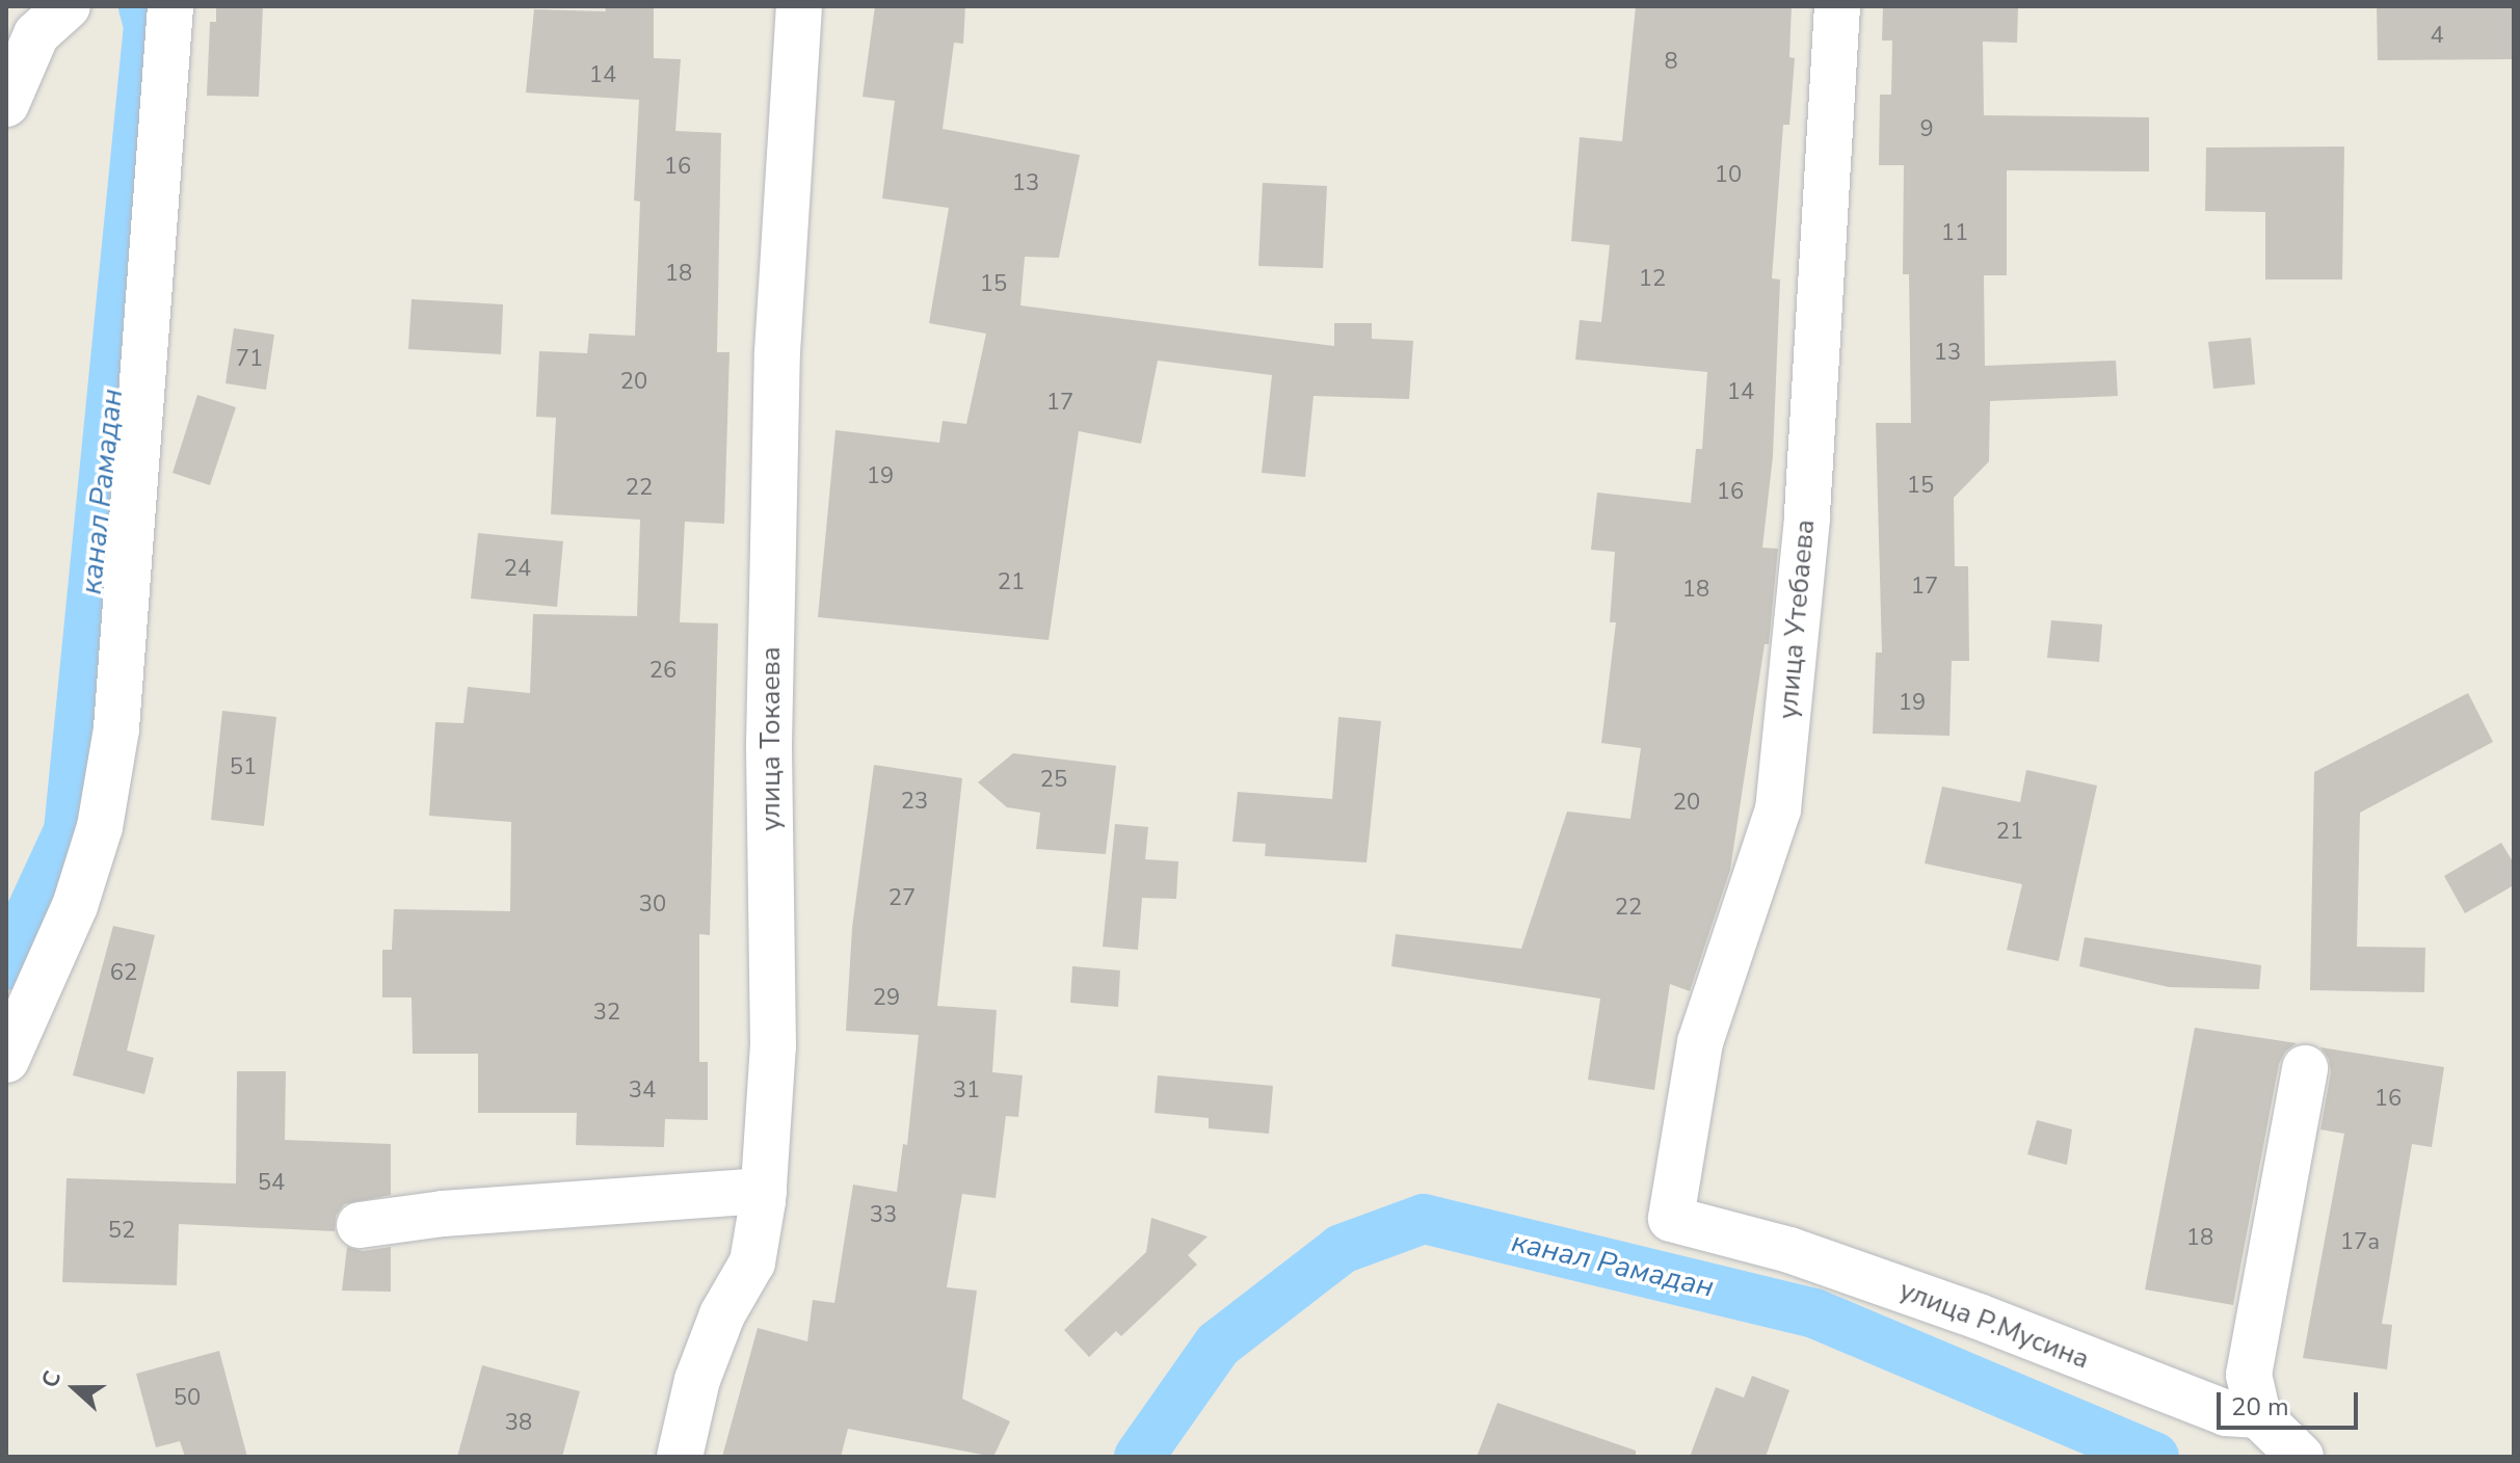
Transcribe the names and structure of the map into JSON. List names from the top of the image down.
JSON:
{
  "streets": {
    "street": ["улица Утебаева", "улица Токаева", "улица Р.Мусина"]
  },
  "crossings": [
    ["улица Утебаева", "улица Р.Мусина"]
  ],
  "water": ["канал Рамадан"],
  "house_numbers": [
    "4",
    "8",
    "14",
    "9",
    "16",
    "10",
    "13",
    "11",
    "18",
    "12",
    "15",
    "13",
    "71",
    "20",
    "14",
    "17",
    "19",
    "15",
    "22",
    "16",
    "24",
    "21",
    "17",
    "18",
    "26",
    "19",
    "51",
    "25",
    "23",
    "20",
    "21",
    "27",
    "30",
    "22",
    "62",
    "29",
    "32",
    "34",
    "31",
    "16",
    "54",
    "33",
    "52",
    "18",
    "17а",
    "50",
    "38"
  ],
  "scale_bar": "20 m",
  "north": "left"
}
